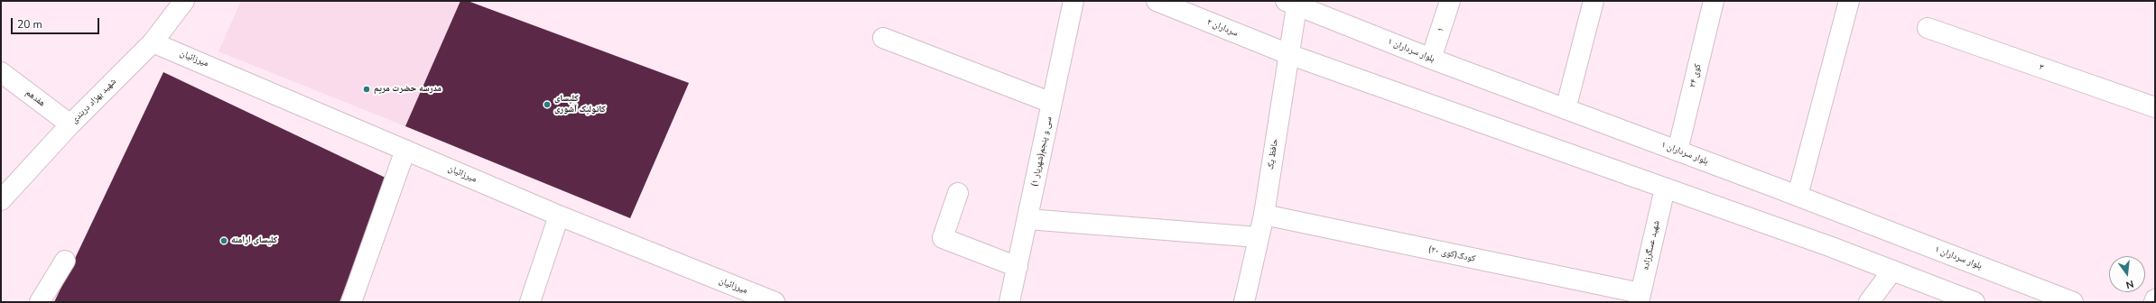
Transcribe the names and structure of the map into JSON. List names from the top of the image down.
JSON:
{
  "streets": {
    "street": [
      "سرداران ۲",
      "۱",
      "بلوار سرداران ۱",
      "میرزائیان",
      "۳",
      "کوی ۲۴",
      "هفدهم",
      "شهید بهزاد دربندی",
      "سی و پنجم(شهریار ۱)",
      "حافظ یک",
      "شهید عسگرزاده",
      "کودک(کوی ۲۰)"
    ]
  },
  "crossings": [
    ["سرداران ۲", "حافظ یک"],
    ["۱", "بلوار سرداران ۱"],
    ["بلوار سرداران ۱", "کوی ۲۴"],
    ["بلوار سرداران ۱", "حافظ یک"],
    ["میرزائیان", "شهید بهزاد دربندی"],
    ["هفدهم", "شهید بهزاد دربندی"],
    ["حافظ یک", "کودک(کوی ۲۰)"],
    ["شهید عسگرزاده", "کودک(کوی ۲۰)"]
  ],
  "places": ["مدرسه حضرت مریم", "کلیسای کاتولیک آشوری", "کلیسای ارامنه"],
  "scale_bar": "20 m",
  "north": "bottom"
}
